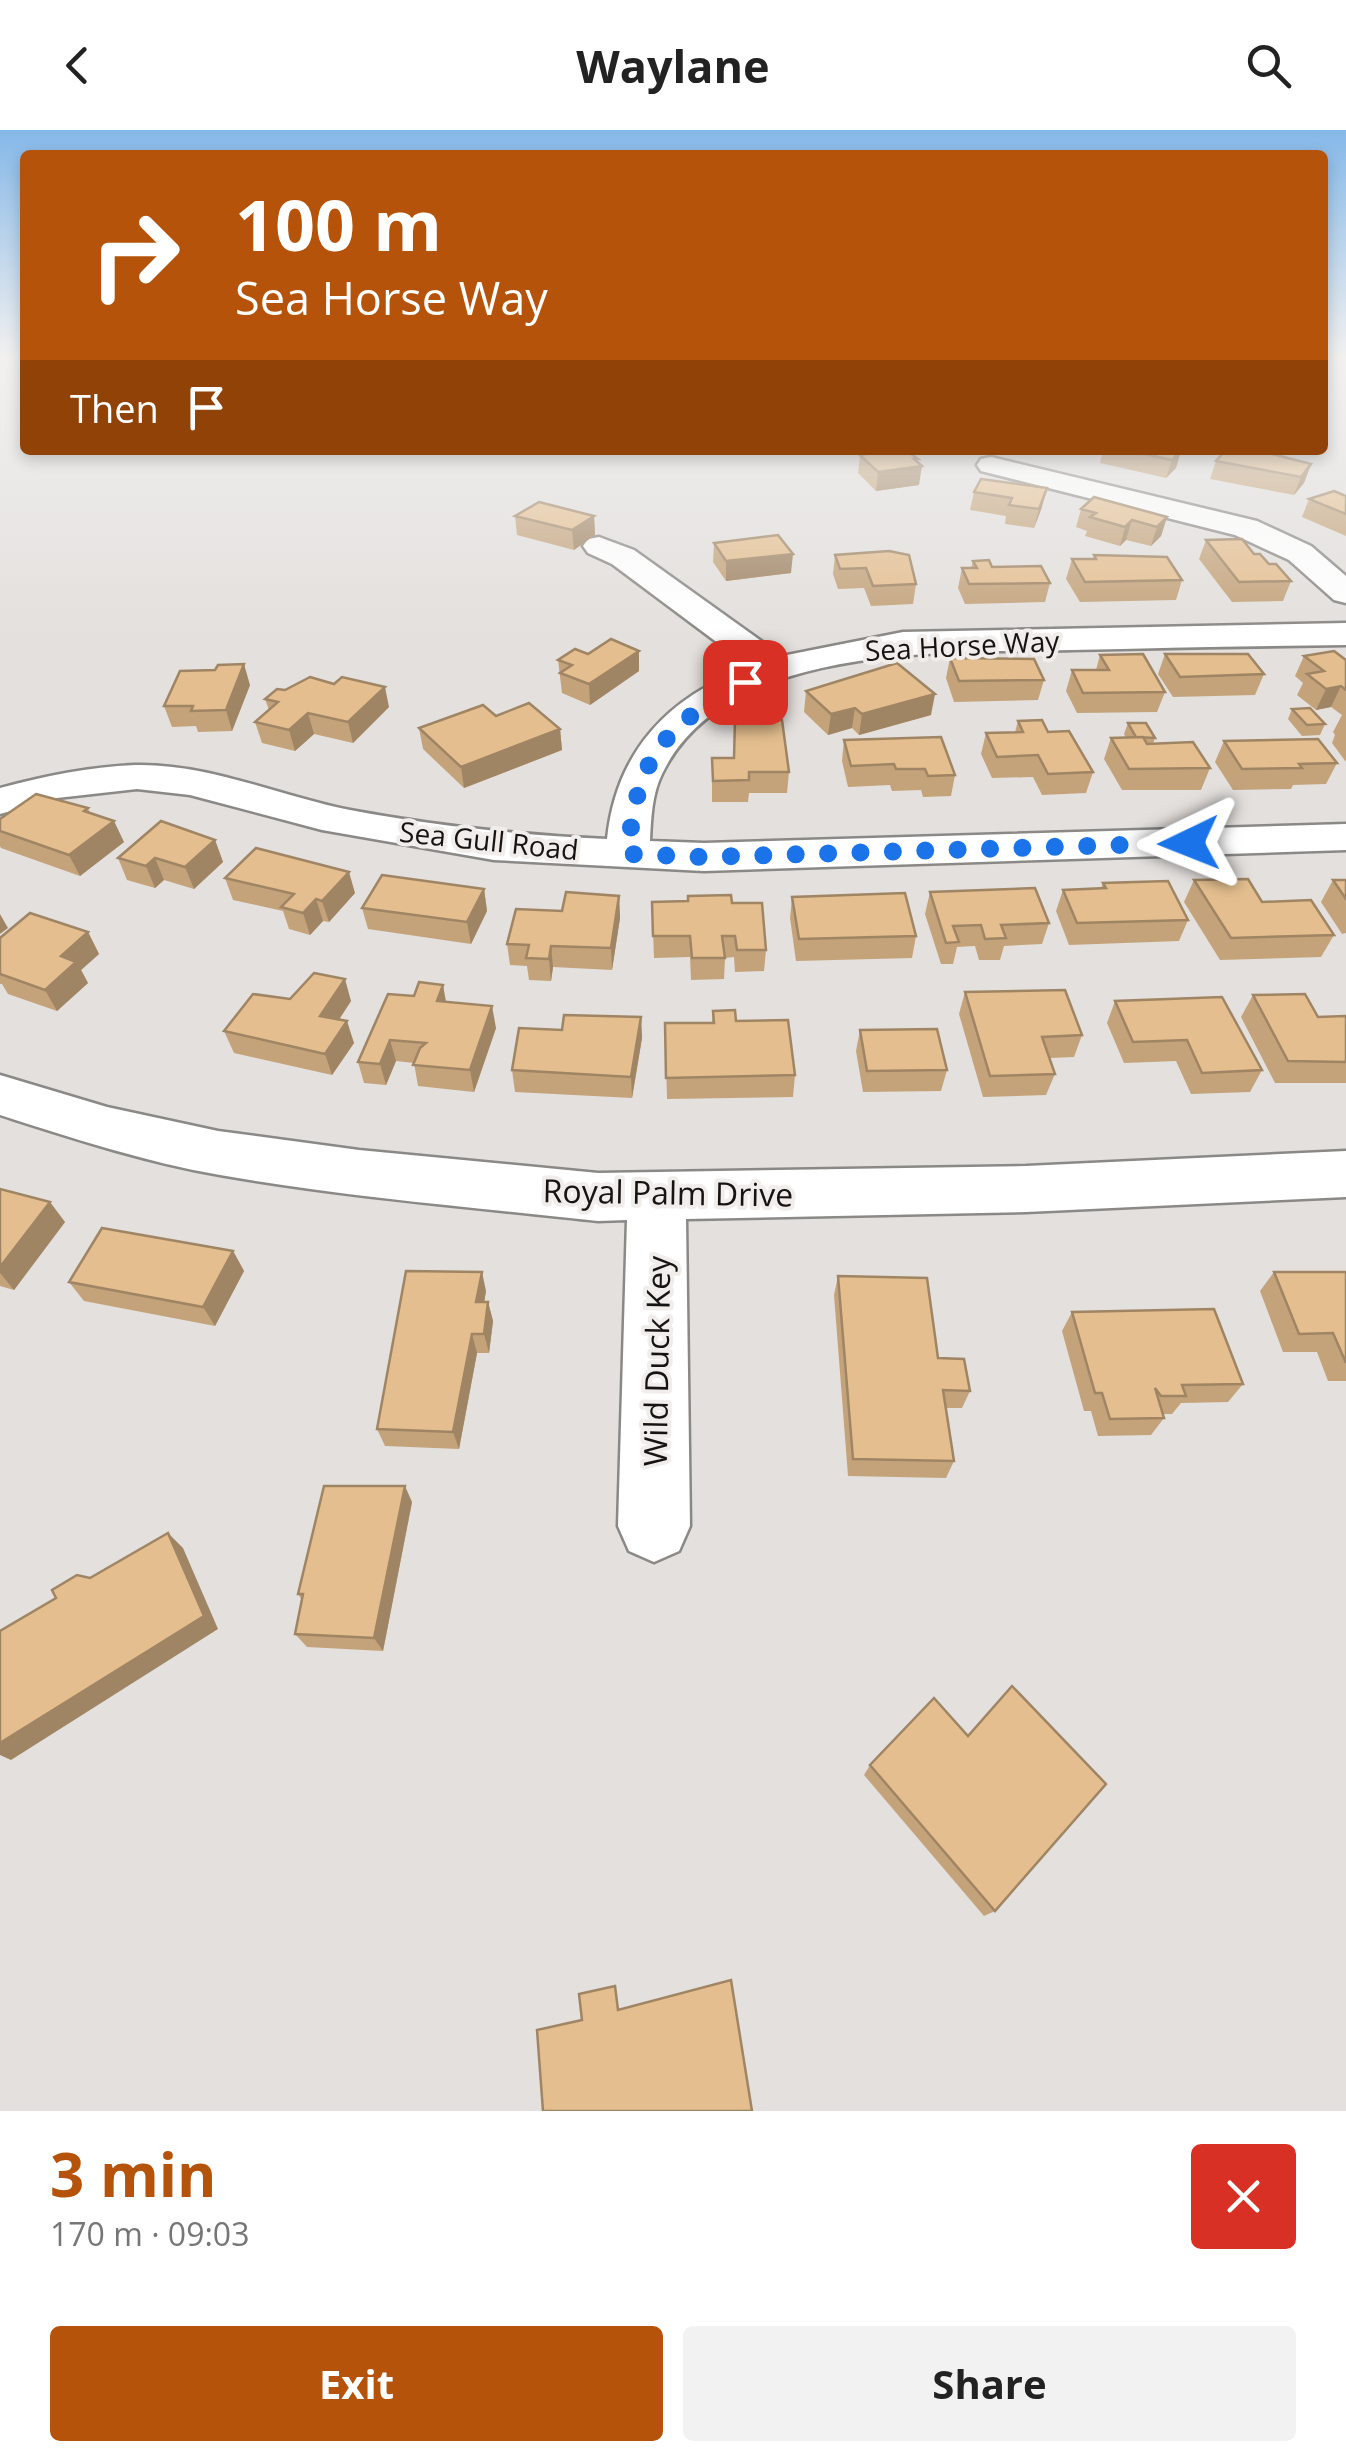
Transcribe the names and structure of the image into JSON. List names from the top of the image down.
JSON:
{
  "streets": {
    "street": [
      "Sea Horse Way",
      "Sea Gull Road",
      "Royal Palm Drive",
      "Wild Duck Key"
    ]
  },
  "crossings": [
    ["Sea Horse Way", "Sea Gull Road"],
    ["Royal Palm Drive", "Wild Duck Key"]
  ],
  "page": {
    "header": "Waylane",
    "turn": ["100 m", "Sea Horse Way"],
    "then": "Then",
    "heading": ["3 min", "170 m · 09:03"],
    "buttons": ["Exit", "Share"]
  }
}
